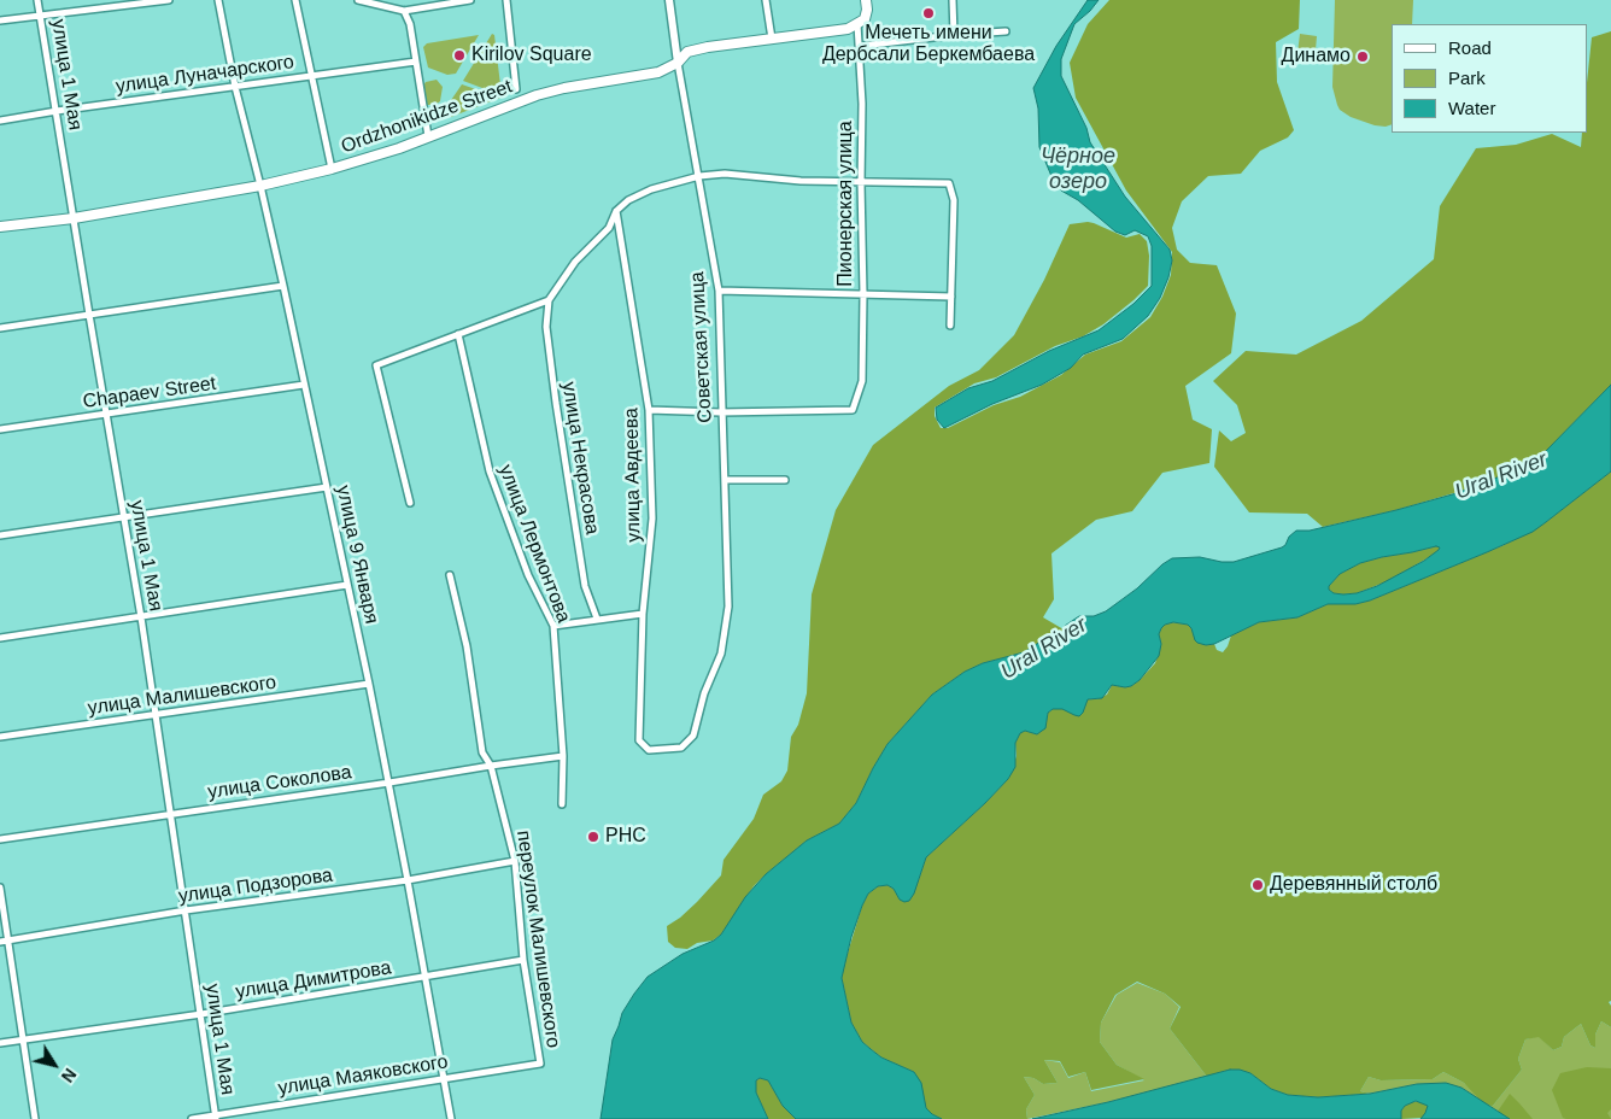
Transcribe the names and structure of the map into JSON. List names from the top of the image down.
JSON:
{
  "streets": {
    "main road": ["Ordzhonikidze Street", "Пионерская улица"],
    "street": [
      "улица 1 Мая",
      "улица Луначарского",
      "Советская улица",
      "Chapaev Street",
      "улица Некрасова",
      "улица Авдеева",
      "улица Лермонтова",
      "улица 9 Января",
      "улица Малишевского",
      "улица Соколова",
      "улица Подзорова",
      "переулок Малишевского",
      "улица Димитрова",
      "улица Маяковского"
    ]
  },
  "crossings": [
    ["улица 1 Мая", "улица Луначарского"],
    ["улица 1 Мая", "Ordzhonikidze Street"],
    ["улица 1 Мая", "Chapaev Street"],
    ["улица 1 Мая", "улица Малишевского"],
    ["улица 1 Мая", "улица Соколова"],
    ["улица 1 Мая", "улица Подзорова"],
    ["улица 1 Мая", "улица Димитрова"],
    ["улица 1 Мая", "улица Маяковского"],
    ["улица Луначарского", "улица 9 Января"],
    ["Ordzhonikidze Street", "Пионерская улица"],
    ["Ordzhonikidze Street", "Советская улица"],
    ["Ordzhonikidze Street", "улица 9 Января"],
    ["Пионерская улица", "Советская улица"],
    ["Советская улица", "улица Авдеева"],
    ["Chapaev Street", "улица 9 Января"],
    ["улица Лермонтова", "улица Соколова"],
    ["улица 9 Января", "улица Малишевского"],
    ["улица 9 Января", "улица Соколова"],
    ["улица 9 Января", "улица Подзорова"],
    ["улица 9 Января", "улица Димитрова"],
    ["улица 9 Января", "улица Маяковского"],
    ["улица Соколова", "переулок Малишевского"],
    ["улица Подзорова", "переулок Малишевского"],
    ["переулок Малишевского", "улица Димитрова"],
    ["переулок Малишевского", "улица Маяковского"]
  ],
  "water": ["Чёрное озеро", "Ural River"],
  "places": [
    "Мечеть имени Дербсали Беркембаева",
    "Kirilov Square",
    "Динамо",
    "РНС",
    "Деревянный столб"
  ],
  "legend": ["Road", "Park", "Water"],
  "north": "bottom right"
}
